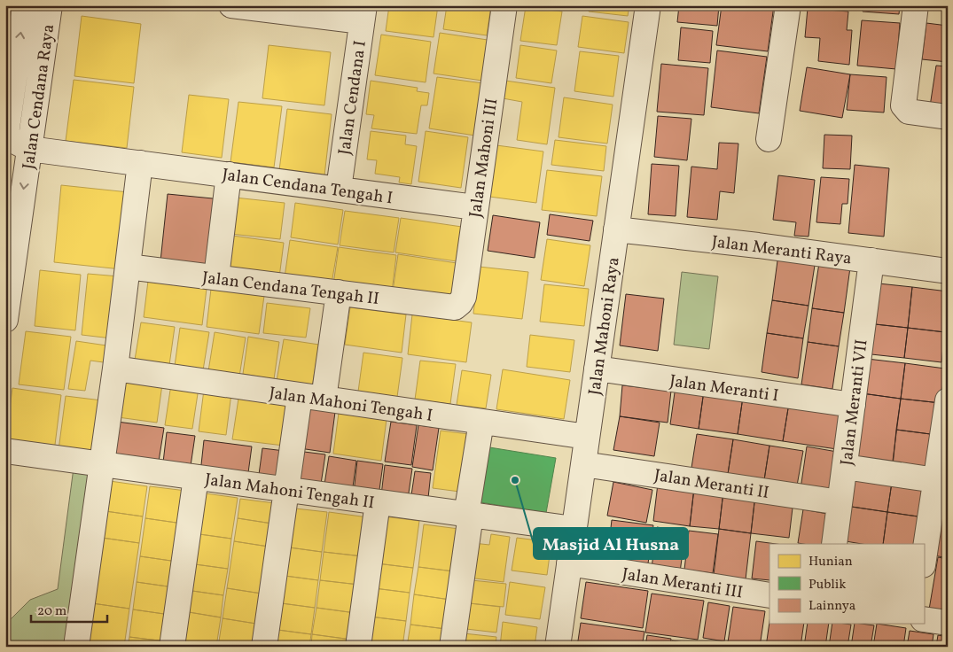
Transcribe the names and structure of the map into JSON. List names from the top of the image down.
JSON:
{
  "streets": {
    "street": [
      "Jalan Cendana Raya",
      "Jalan Cendana I",
      "Jalan Mahoni III",
      "Jalan Cendana Tengah I",
      "Jalan Meranti Raya",
      "Jalan Cendana Tengah II",
      "Jalan Mahoni Raya",
      "Jalan Meranti I",
      "Jalan Meranti VII",
      "Jalan Mahoni Tengah I",
      "Jalan Meranti II",
      "Jalan Mahoni Tengah II",
      "Jalan Meranti III"
    ]
  },
  "crossings": [
    ["Jalan Cendana Raya", "Jalan Cendana Tengah I"],
    ["Jalan Cendana I", "Jalan Cendana Tengah I"],
    ["Jalan Mahoni III", "Jalan Cendana Tengah I"],
    ["Jalan Mahoni III", "Jalan Cendana Tengah II"],
    ["Jalan Meranti Raya", "Jalan Mahoni Raya"],
    ["Jalan Meranti Raya", "Jalan Meranti VII"],
    ["Jalan Mahoni Raya", "Jalan Meranti I"],
    ["Jalan Mahoni Raya", "Jalan Mahoni Tengah I"],
    ["Jalan Mahoni Raya", "Jalan Meranti II"],
    ["Jalan Mahoni Raya", "Jalan Mahoni Tengah II"],
    ["Jalan Mahoni Raya", "Jalan Meranti III"],
    ["Jalan Meranti I", "Jalan Meranti VII"],
    ["Jalan Meranti VII", "Jalan Meranti II"]
  ],
  "places": ["Masjid Al Husna"],
  "legend": ["Hunian", "Publik", "Lainnya"],
  "scale_bar": "20 m"
}
